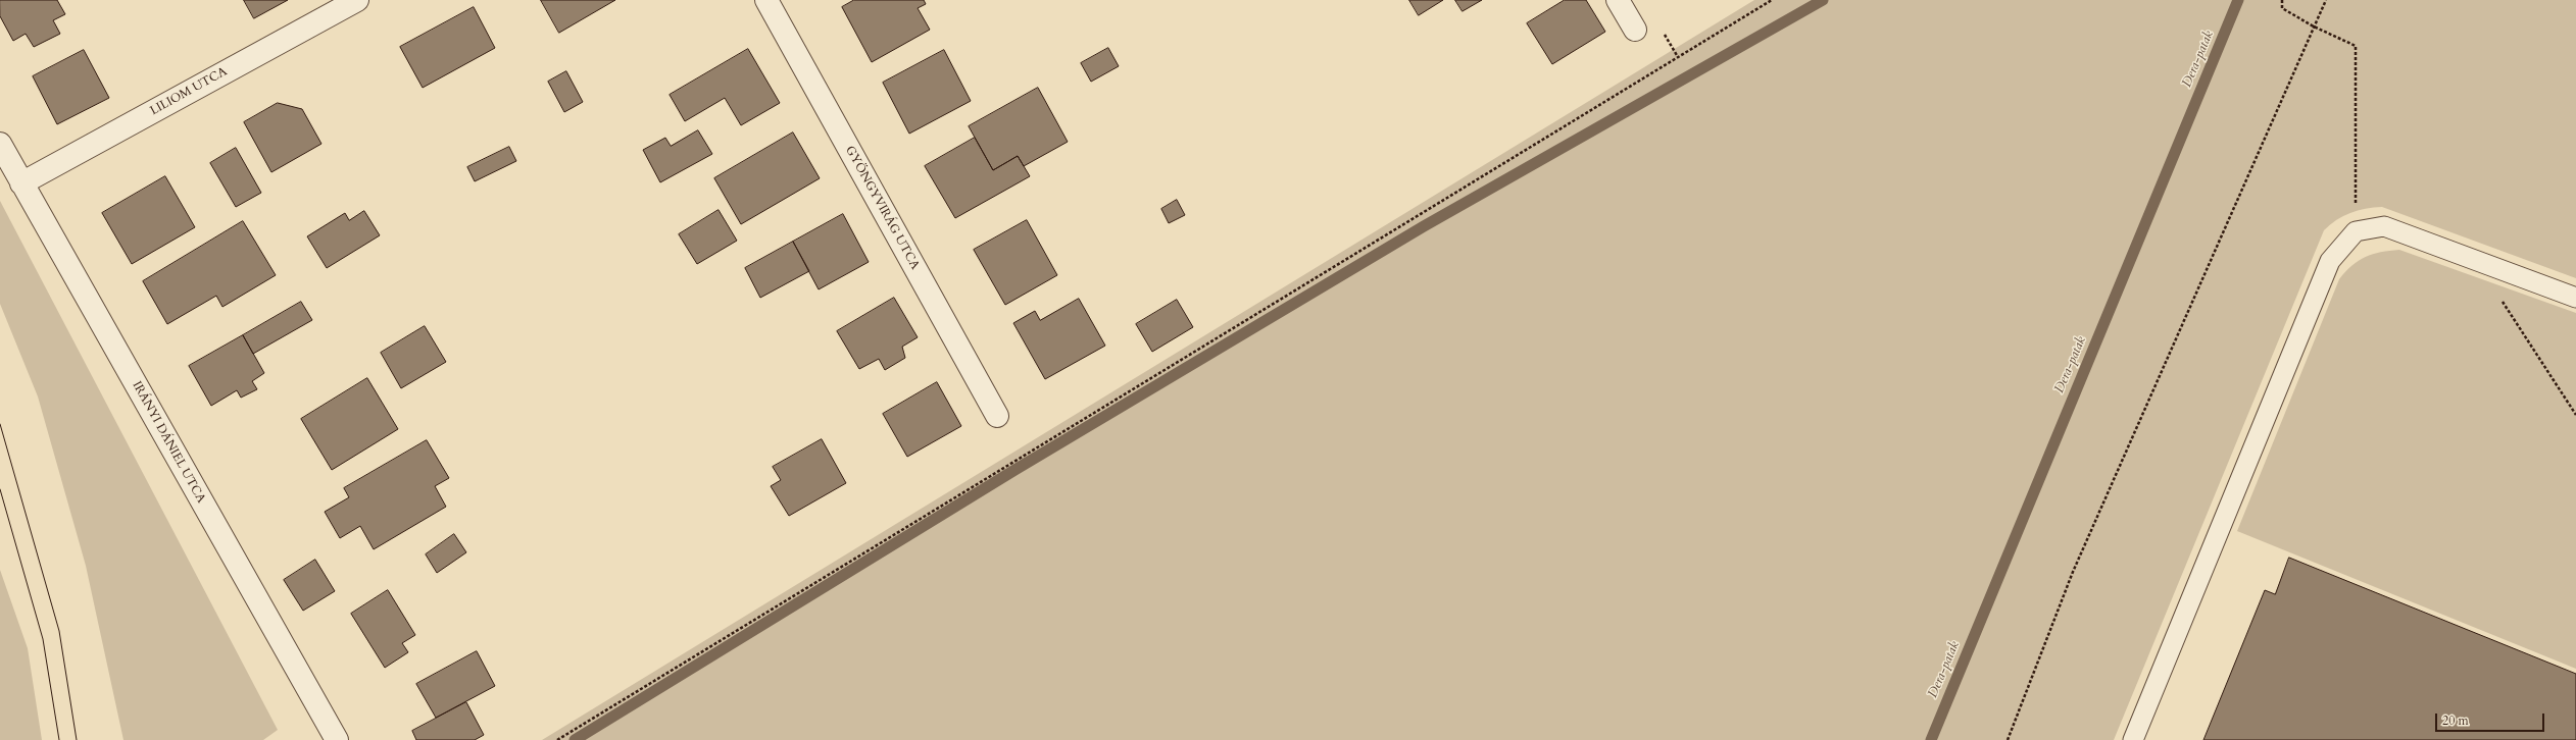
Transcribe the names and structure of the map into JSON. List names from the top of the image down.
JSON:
{
  "streets": {
    "street": ["LILIOM UTCA", "GYÖNGYVIRÁG UTCA", "IRÁNYI DÁNIEL UTCA"]
  },
  "crossings": [
    ["LILIOM UTCA", "IRÁNYI DÁNIEL UTCA"]
  ],
  "water": ["Dera-patak"],
  "scale_bar": "20 m"
}
